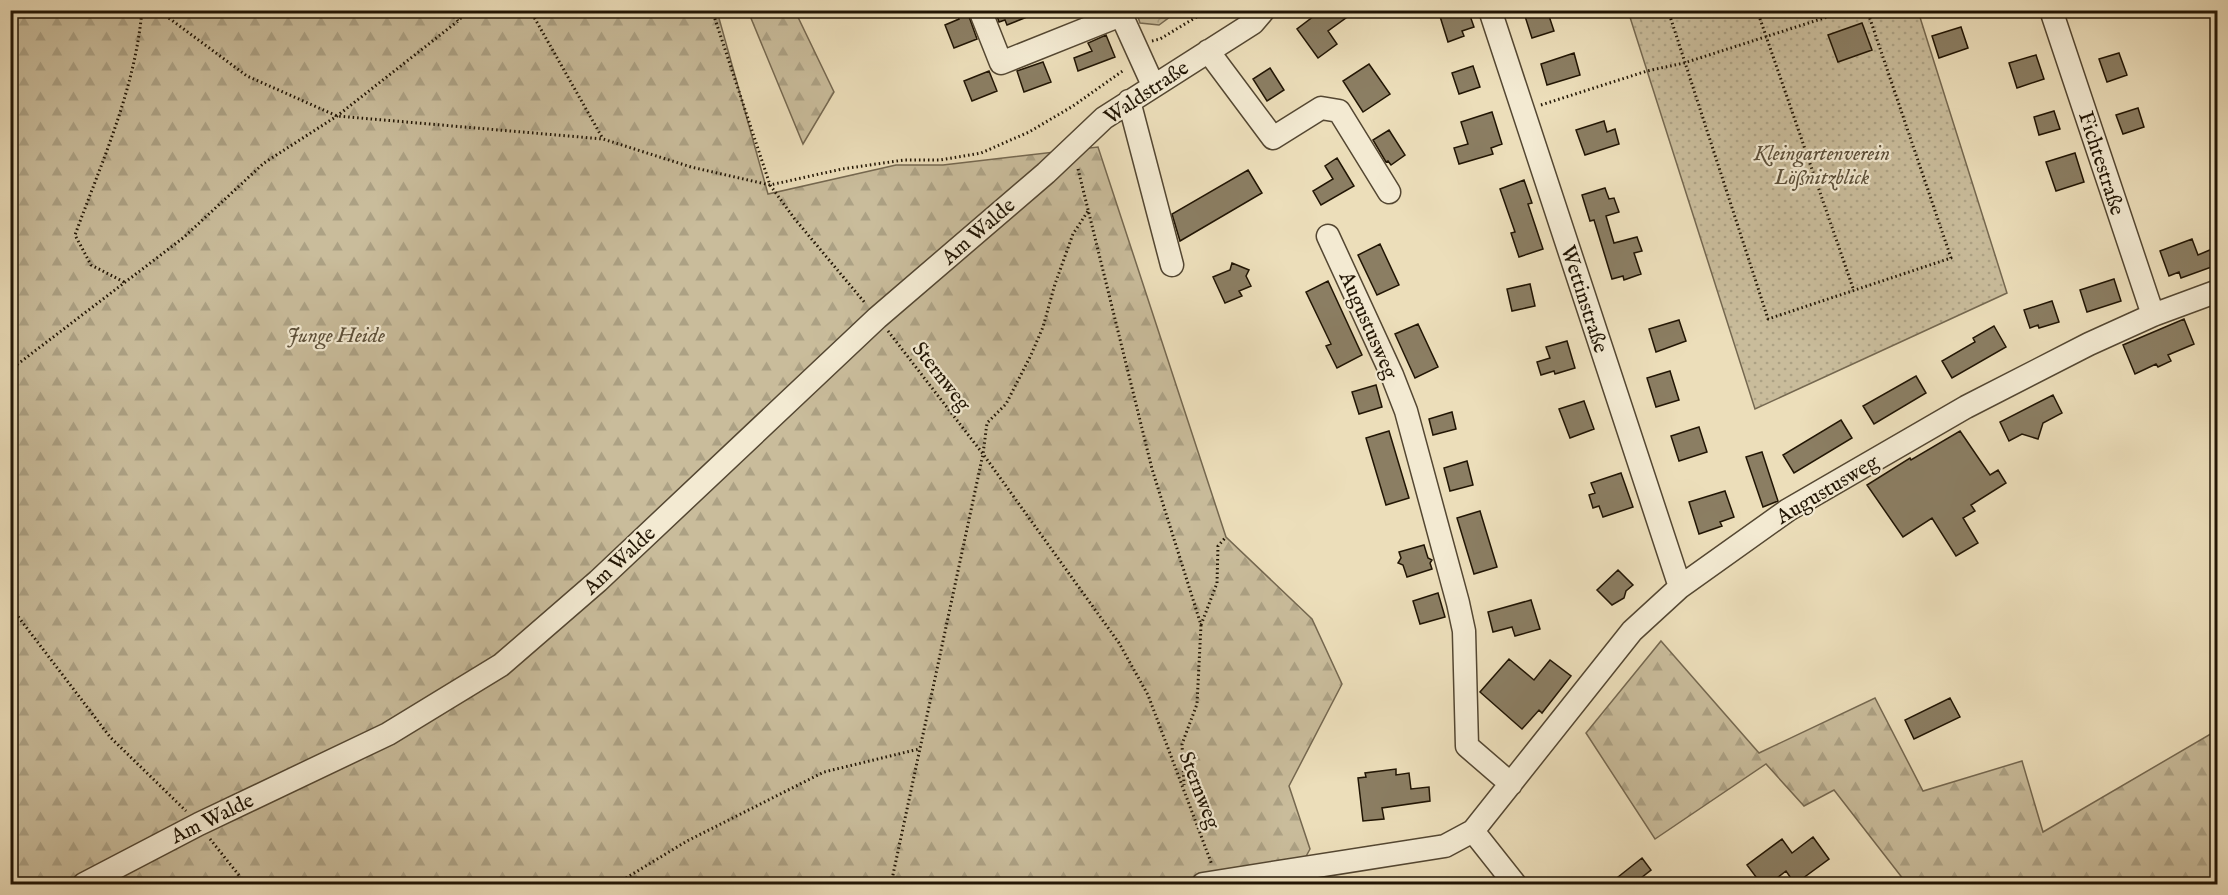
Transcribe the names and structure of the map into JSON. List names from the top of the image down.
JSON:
{
  "streets": {
    "street": [
      "Waldstraße",
      "Fichtestraße",
      "Am Walde",
      "Wettinstraße",
      "Augustusweg"
    ],
    "path": ["Sternweg"]
  },
  "crossings": [
    ["Waldstraße", "Am Walde"],
    ["Fichtestraße", "Augustusweg"],
    ["Am Walde", "Sternweg"],
    ["Wettinstraße", "Augustusweg"],
    ["Augustusweg", "Sternweg"]
  ],
  "parks": ["Kleingartenverein Lößnitzblick", "Junge Heide"]
}
